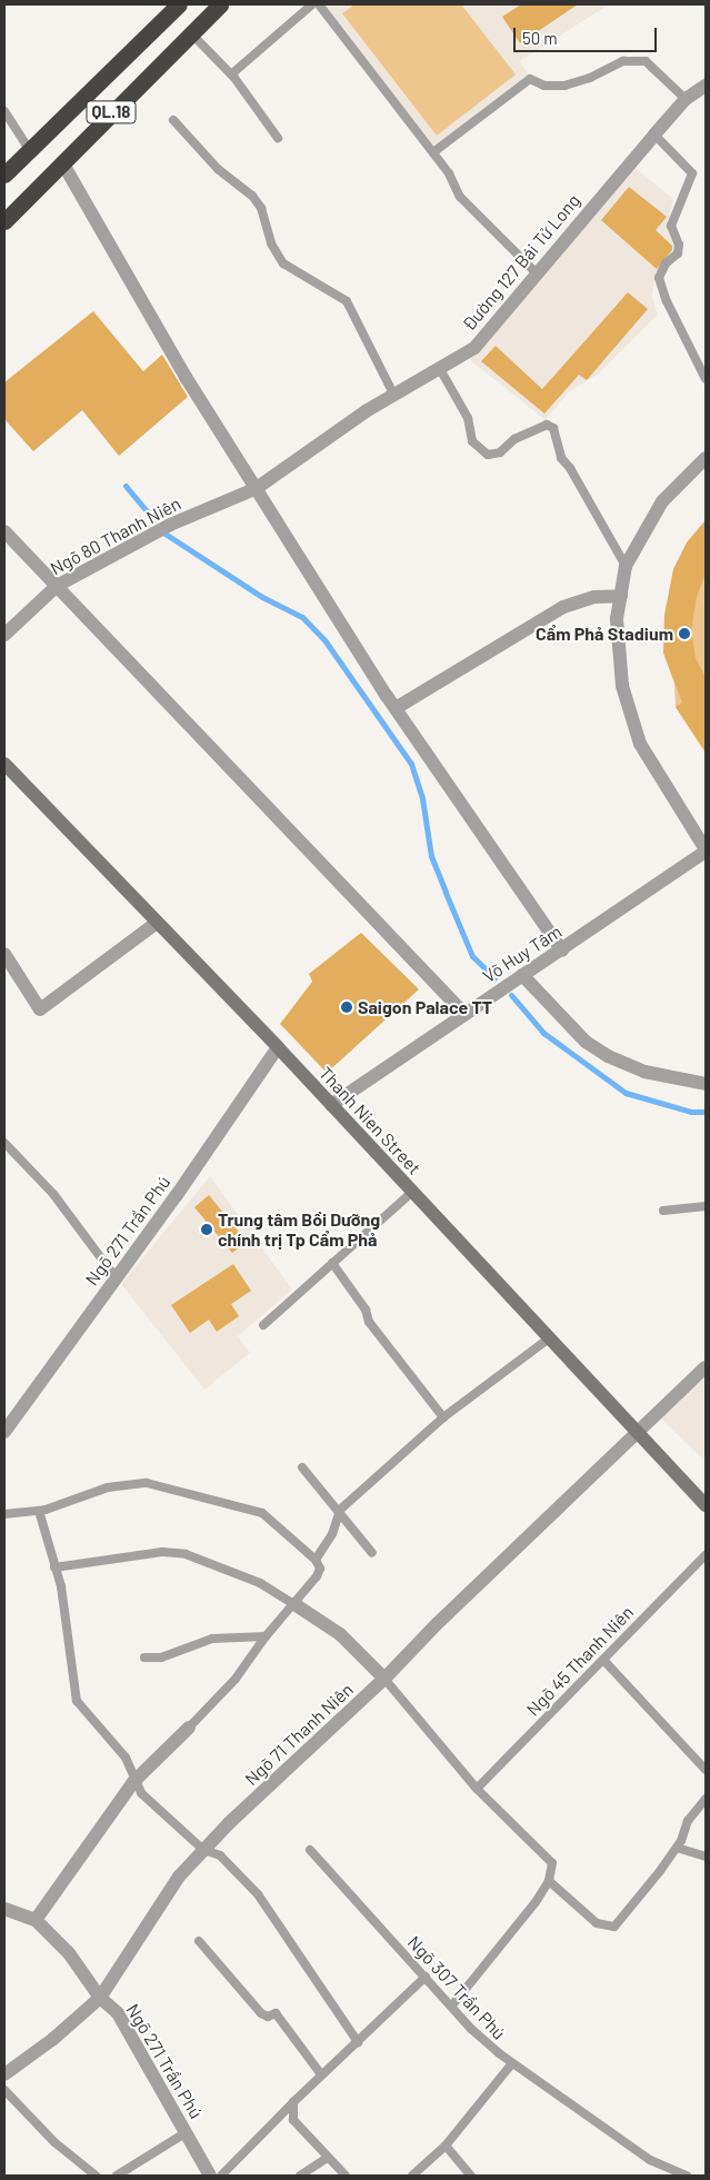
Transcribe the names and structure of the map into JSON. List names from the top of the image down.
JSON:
{
  "streets": {
    "highway": ["QL.18"],
    "street": [
      "Đường 127 Bái Tử Long",
      "Ngõ 80 Thanh Niên",
      "Võ Huy Tâm",
      "Thanh Nien Street",
      "Ngõ 271 Trần Phú",
      "Ngõ 71 Thanh Niên"
    ],
    "lane": ["Ngõ 45 Thanh Niên", "Ngõ 307 Trần Phú"]
  },
  "crossings": [
    ["Đường 127 Bái Tử Long", "Ngõ 80 Thanh Niên"],
    ["Võ Huy Tâm", "Thanh Nien Street"],
    ["Thanh Nien Street", "Ngõ 271 Trần Phú"],
    ["Thanh Nien Street", "Ngõ 71 Thanh Niên"],
    ["Ngõ 271 Trần Phú", "Ngõ 71 Thanh Niên"]
  ],
  "places": ["Cẩm Phả Stadium", "Saigon Palace TT", "Trung tâm Bồi Dưỡng chính trị Tp Cẩm Phả"],
  "scale_bar": "50 m"
}
